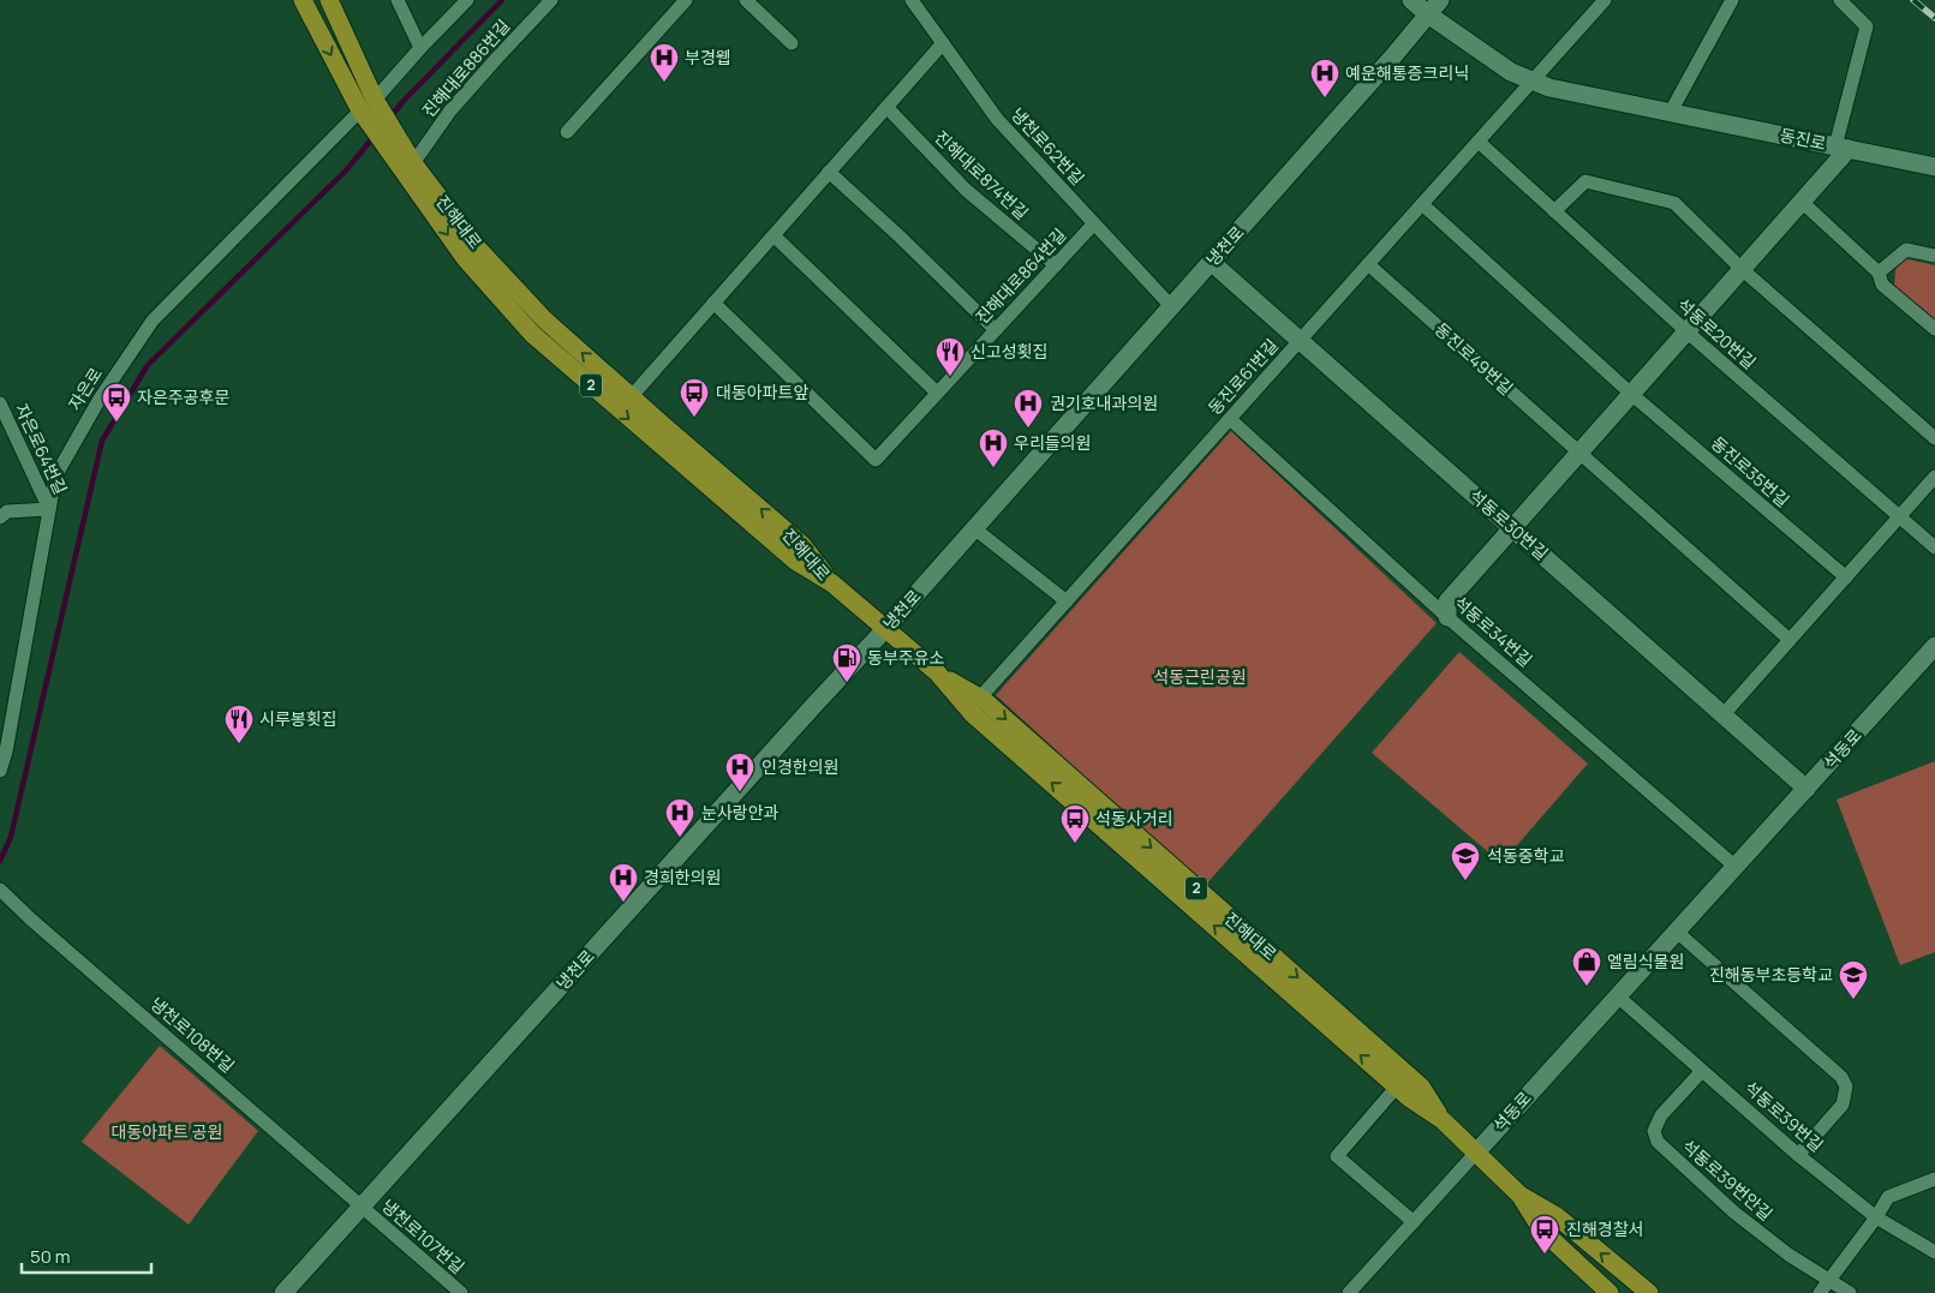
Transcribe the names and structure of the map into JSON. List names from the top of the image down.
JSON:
{
  "streets": {
    "main road": [
      "동진로",
      "진해대로",
      "냉천로",
      "2",
      "석동로30번길",
      "석동로"
    ],
    "street": [
      "진해대로886번길",
      "냉천로62번길",
      "진해대로874번길",
      "진해대로864번길",
      "석동로20번길",
      "동진로49번길",
      "동진로61번길",
      "자은로",
      "자은로64번길",
      "동진로35번길",
      "석동로34번길",
      "냉천로108번길",
      "석동로39번길",
      "석동로39번안길",
      "냉천로107번길"
    ]
  },
  "crossings": [
    ["진해대로886번길", "진해대로"],
    ["동진로", "냉천로"],
    ["동진로", "동진로61번길"],
    ["냉천로62번길", "냉천로"],
    ["냉천로62번길", "진해대로864번길"],
    ["진해대로874번길", "진해대로864번길"],
    ["진해대로", "동진로61번길"],
    ["진해대로", "2"],
    ["냉천로", "2"],
    ["냉천로", "석동로30번길"],
    ["냉천로", "냉천로108번길"],
    ["냉천로", "냉천로107번길"],
    ["석동로20번길", "동진로61번길"],
    ["동진로49번길", "동진로61번길"],
    ["동진로61번길", "석동로30번길"],
    ["동진로61번길", "석동로34번길"],
    ["2", "자은로"],
    ["2", "석동로"],
    ["자은로", "자은로64번길"],
    ["석동로30번길", "석동로"],
    ["석동로34번길", "석동로"],
    ["석동로", "석동로39번길"],
    ["냉천로108번길", "냉천로107번길"],
    ["석동로39번길", "석동로39번안길"]
  ],
  "parks": ["석동근린공원", "대동아파트 공원"],
  "places": {
    "hospital": [
      "부경웹",
      "예운해통증크리닉",
      "권기호내과의원",
      "우리들의원",
      "인경한의원",
      "눈사랑안과",
      "경희한의원"
    ],
    "restaurant": ["신고성횟집", "시루봉횟집"],
    "bus stop": [
      "대동아파트앞",
      "자은주공후문",
      "석동사거리",
      "진해경찰서"
    ],
    "fuel station": ["동부주유소"],
    "school or university": ["석동중학교", "진해동부초등학교"],
    "shop": ["엘림식물원"]
  },
  "scale_bar": "50 m"
}
